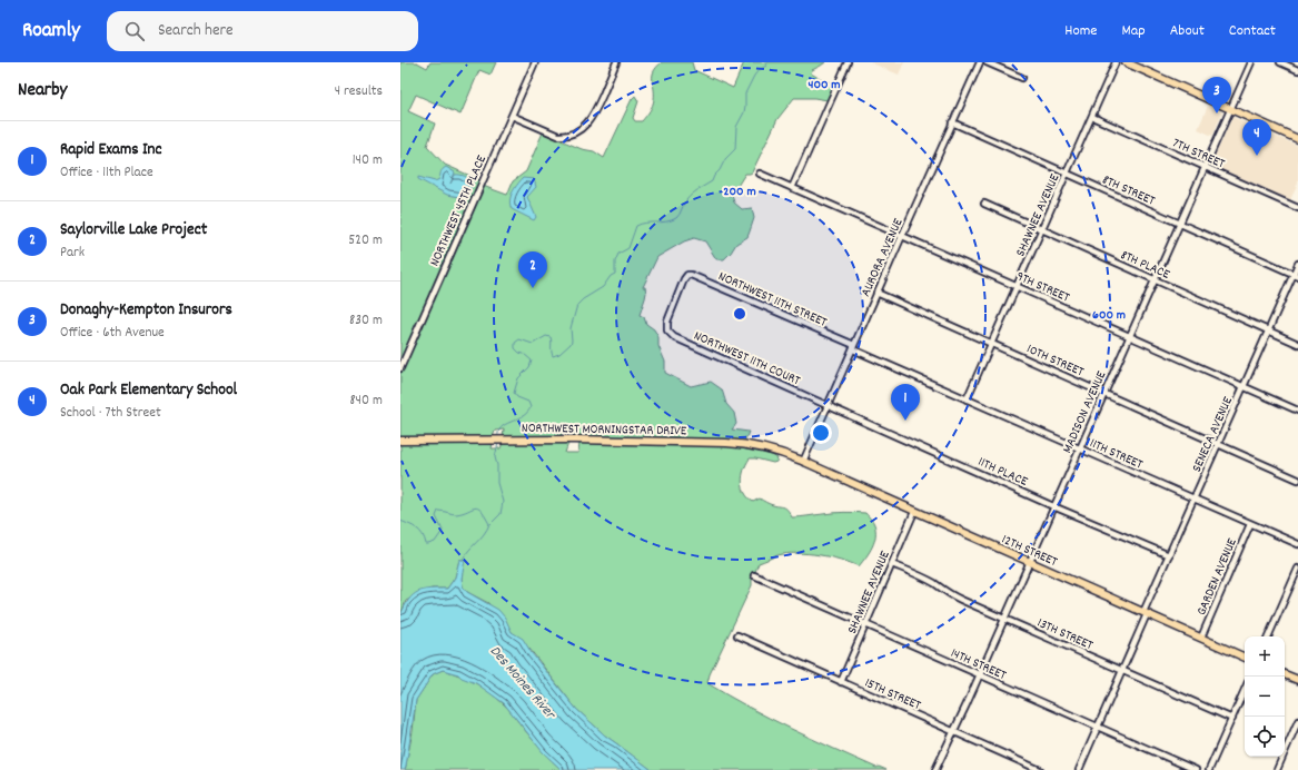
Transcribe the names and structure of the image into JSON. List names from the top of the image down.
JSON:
{
  "streets": {
    "main road": ["NORTHWEST MORNINGSTAR DRIVE", "12TH STREET"],
    "street": [
      "7TH STREET",
      "8TH STREET",
      "NORTHWEST 45TH PLACE",
      "SHAWNEE AVENUE",
      "AURORA AVENUE",
      "8TH PLACE",
      "9TH STREET",
      "NORTHWEST 11TH STREET",
      "NORTHWEST 11TH COURT",
      "10TH STREET",
      "MADISON AVENUE",
      "SENECA AVENUE",
      "11TH STREET",
      "11TH PLACE",
      "GARDEN AVENUE",
      "13TH STREET",
      "14TH STREET",
      "15TH STREET"
    ]
  },
  "crossings": [
    ["7TH STREET", "SHAWNEE AVENUE"],
    ["7TH STREET", "MADISON AVENUE"],
    ["8TH STREET", "SHAWNEE AVENUE"],
    ["8TH STREET", "AURORA AVENUE"],
    ["8TH STREET", "MADISON AVENUE"],
    ["8TH STREET", "SENECA AVENUE"],
    ["SHAWNEE AVENUE", "8TH PLACE"],
    ["SHAWNEE AVENUE", "9TH STREET"],
    ["SHAWNEE AVENUE", "10TH STREET"],
    ["SHAWNEE AVENUE", "11TH STREET"],
    ["SHAWNEE AVENUE", "12TH STREET"],
    ["SHAWNEE AVENUE", "13TH STREET"],
    ["SHAWNEE AVENUE", "14TH STREET"],
    ["SHAWNEE AVENUE", "15TH STREET"],
    ["AURORA AVENUE", "9TH STREET"],
    ["AURORA AVENUE", "NORTHWEST 11TH STREET"],
    ["AURORA AVENUE", "NORTHWEST 11TH COURT"],
    ["AURORA AVENUE", "10TH STREET"],
    ["AURORA AVENUE", "NORTHWEST MORNINGSTAR DRIVE"],
    ["AURORA AVENUE", "11TH STREET"],
    ["AURORA AVENUE", "11TH PLACE"],
    ["AURORA AVENUE", "12TH STREET"],
    ["8TH PLACE", "MADISON AVENUE"],
    ["8TH PLACE", "SENECA AVENUE"],
    ["9TH STREET", "MADISON AVENUE"],
    ["9TH STREET", "SENECA AVENUE"],
    ["NORTHWEST 11TH STREET", "NORTHWEST 11TH COURT"],
    ["NORTHWEST 11TH STREET", "11TH STREET"],
    ["NORTHWEST 11TH COURT", "11TH PLACE"],
    ["10TH STREET", "MADISON AVENUE"],
    ["10TH STREET", "SENECA AVENUE"],
    ["MADISON AVENUE", "11TH STREET"],
    ["MADISON AVENUE", "11TH PLACE"],
    ["MADISON AVENUE", "12TH STREET"],
    ["MADISON AVENUE", "13TH STREET"],
    ["MADISON AVENUE", "14TH STREET"],
    ["MADISON AVENUE", "15TH STREET"],
    ["NORTHWEST MORNINGSTAR DRIVE", "12TH STREET"],
    ["SENECA AVENUE", "11TH STREET"],
    ["SENECA AVENUE", "11TH PLACE"],
    ["SENECA AVENUE", "12TH STREET"],
    ["SENECA AVENUE", "13TH STREET"],
    ["SENECA AVENUE", "14TH STREET"],
    ["11TH STREET", "GARDEN AVENUE"],
    ["12TH STREET", "GARDEN AVENUE"]
  ],
  "water": ["Des Moines River"],
  "page": {
    "header": "Roamly",
    "search": "Search here",
    "nav": [
      "Home",
      "Map",
      "About",
      "Contact"
    ],
    "heading": ["Nearby", "4 results"],
    "pins": [
      "3",
      "4",
      "2",
      "1"
    ],
    "list": [
      {
        "mark": "1",
        "name": "Rapid Exams Inc",
        "note": "Office · 11th Place",
        "value": "140 m"
      },
      {
        "mark": "2",
        "name": "Saylorville Lake Project",
        "note": "Park",
        "value": "520 m"
      },
      {
        "mark": "3",
        "name": "Donaghy-Kempton Insurors",
        "note": "Office · 6th Avenue",
        "value": "830 m"
      },
      {
        "mark": "4",
        "name": "Oak Park Elementary School",
        "note": "School · 7th Street",
        "value": "840 m"
      }
    ],
    "map_buttons": ["+", "−"]
  },
  "rings": ["400 m", "200 m", "600 m"]
}
